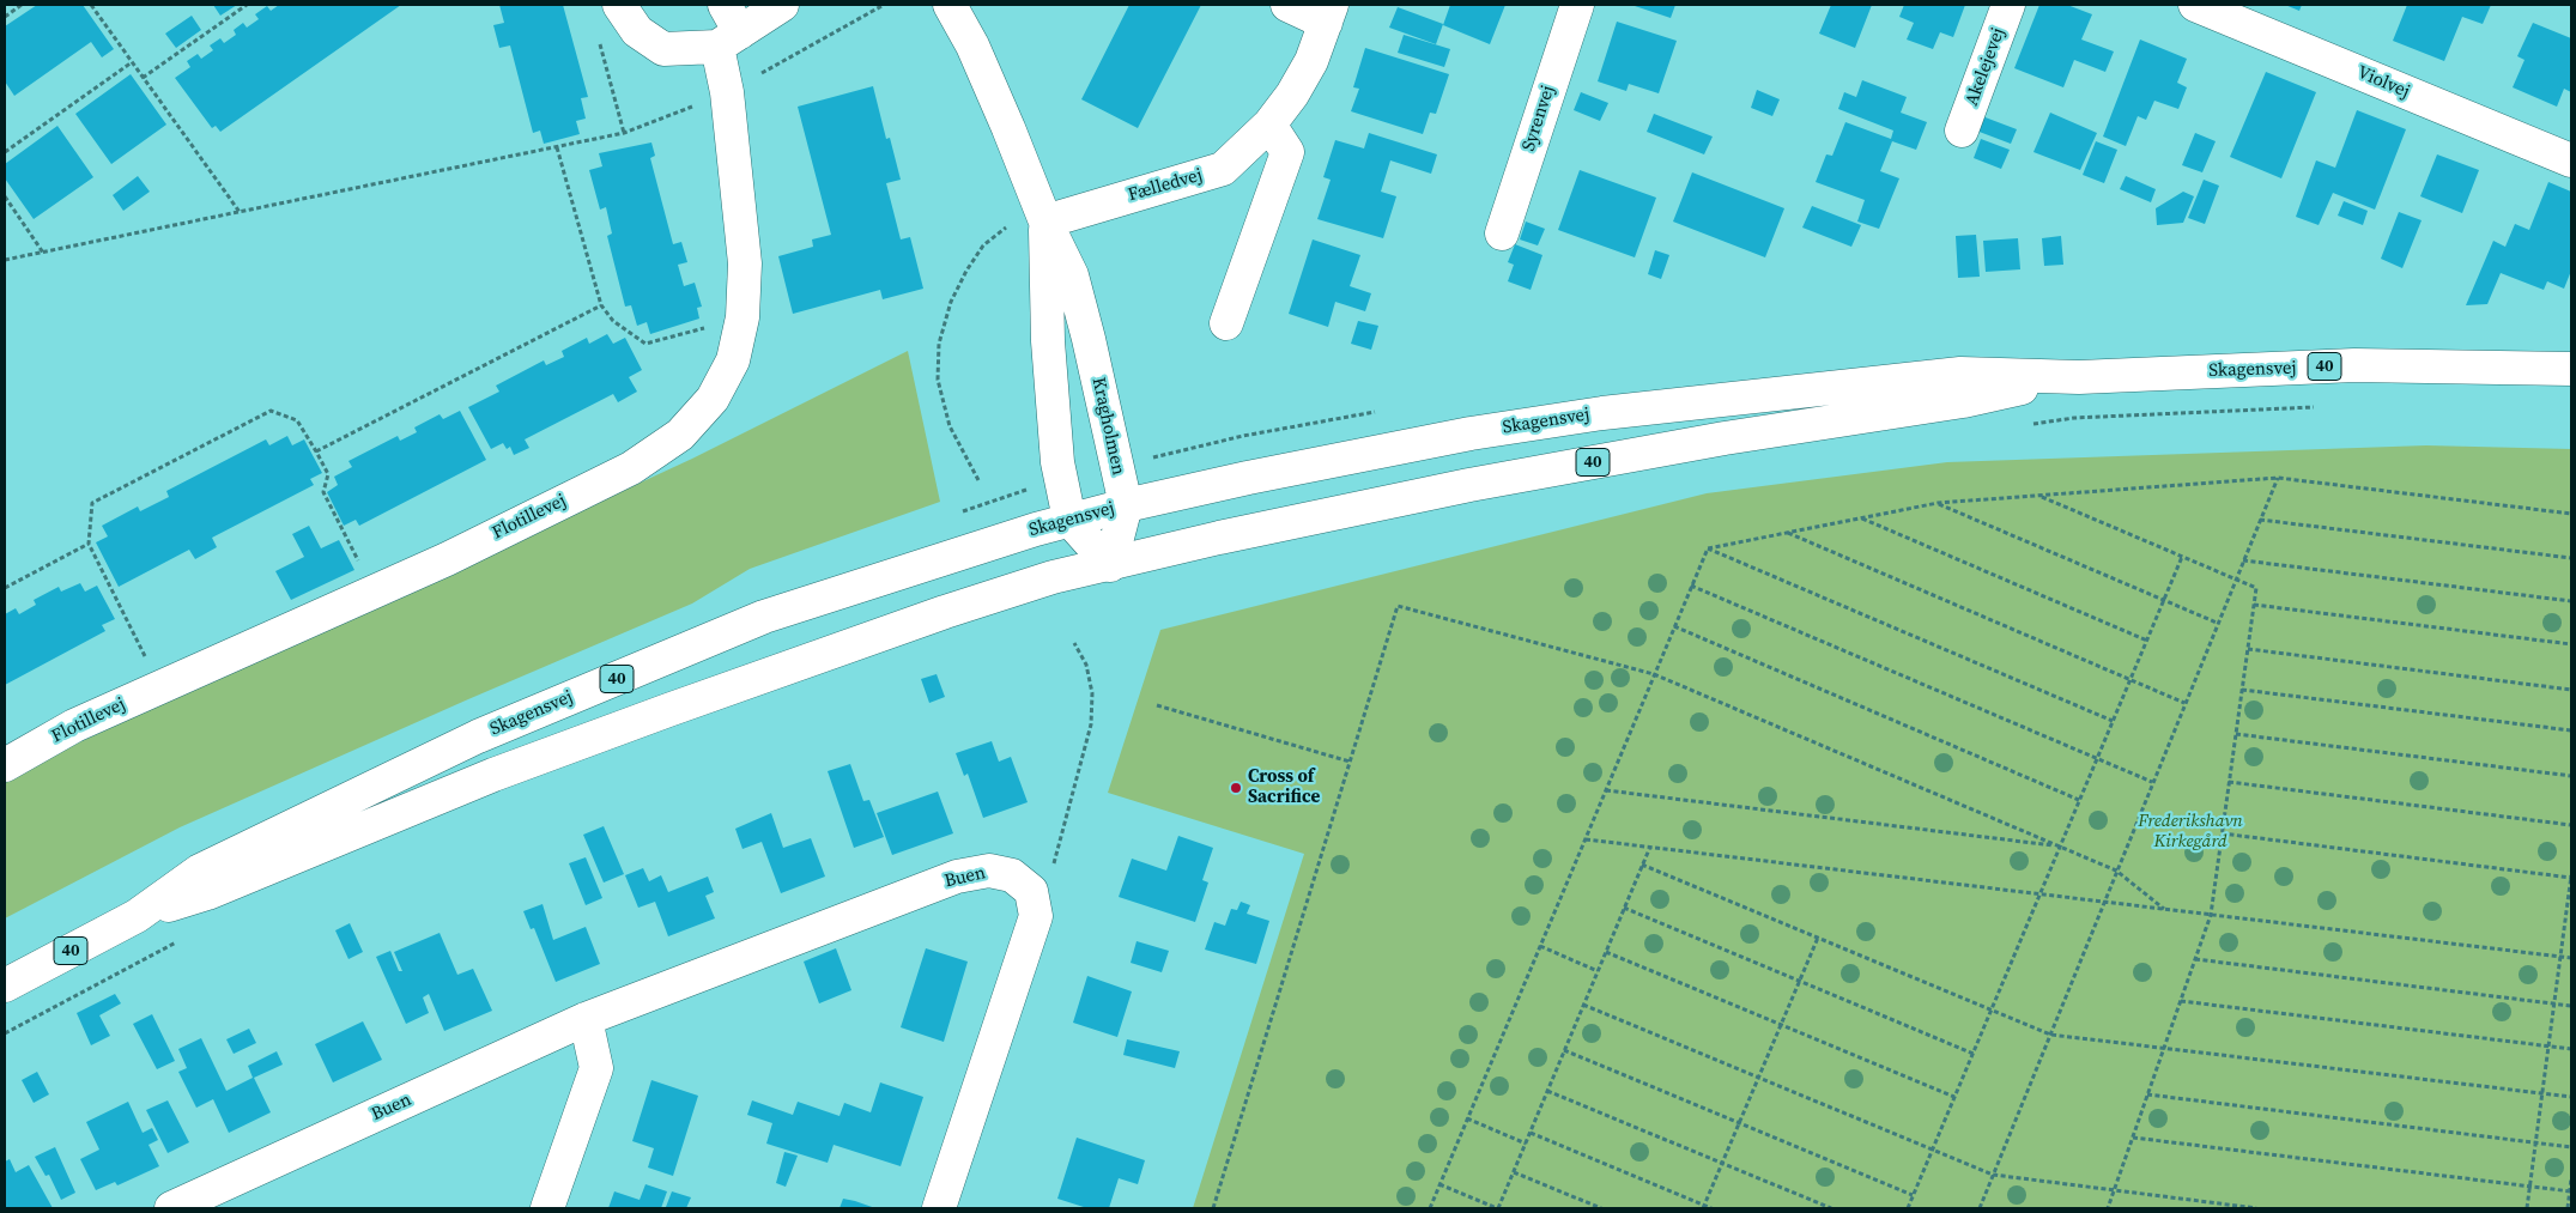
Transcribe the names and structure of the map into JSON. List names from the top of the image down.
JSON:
{
  "streets": {
    "street": [
      "Akelejevej",
      "Violvej",
      "Syrenvej",
      "Fælledvej",
      "40",
      "Skagensvej",
      "Kragholmen",
      "Flotillevej",
      "Buen"
    ]
  },
  "crossings": [
    ["Fælledvej", "Kragholmen"],
    ["Skagensvej", "Kragholmen"]
  ],
  "parks": ["Frederikshavn Kirkegård"],
  "places": ["Cross of Sacrifice"]
}
